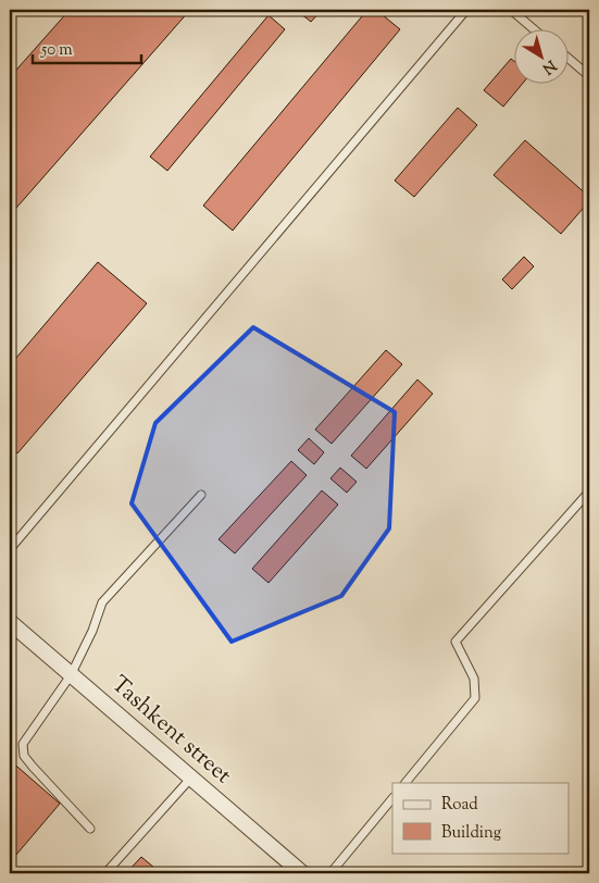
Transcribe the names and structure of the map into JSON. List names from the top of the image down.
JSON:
{
  "streets": {
    "street": ["Tashkent street"]
  },
  "legend": ["Road", "Building"],
  "scale_bar": "50 m",
  "north": "bottom right"
}
